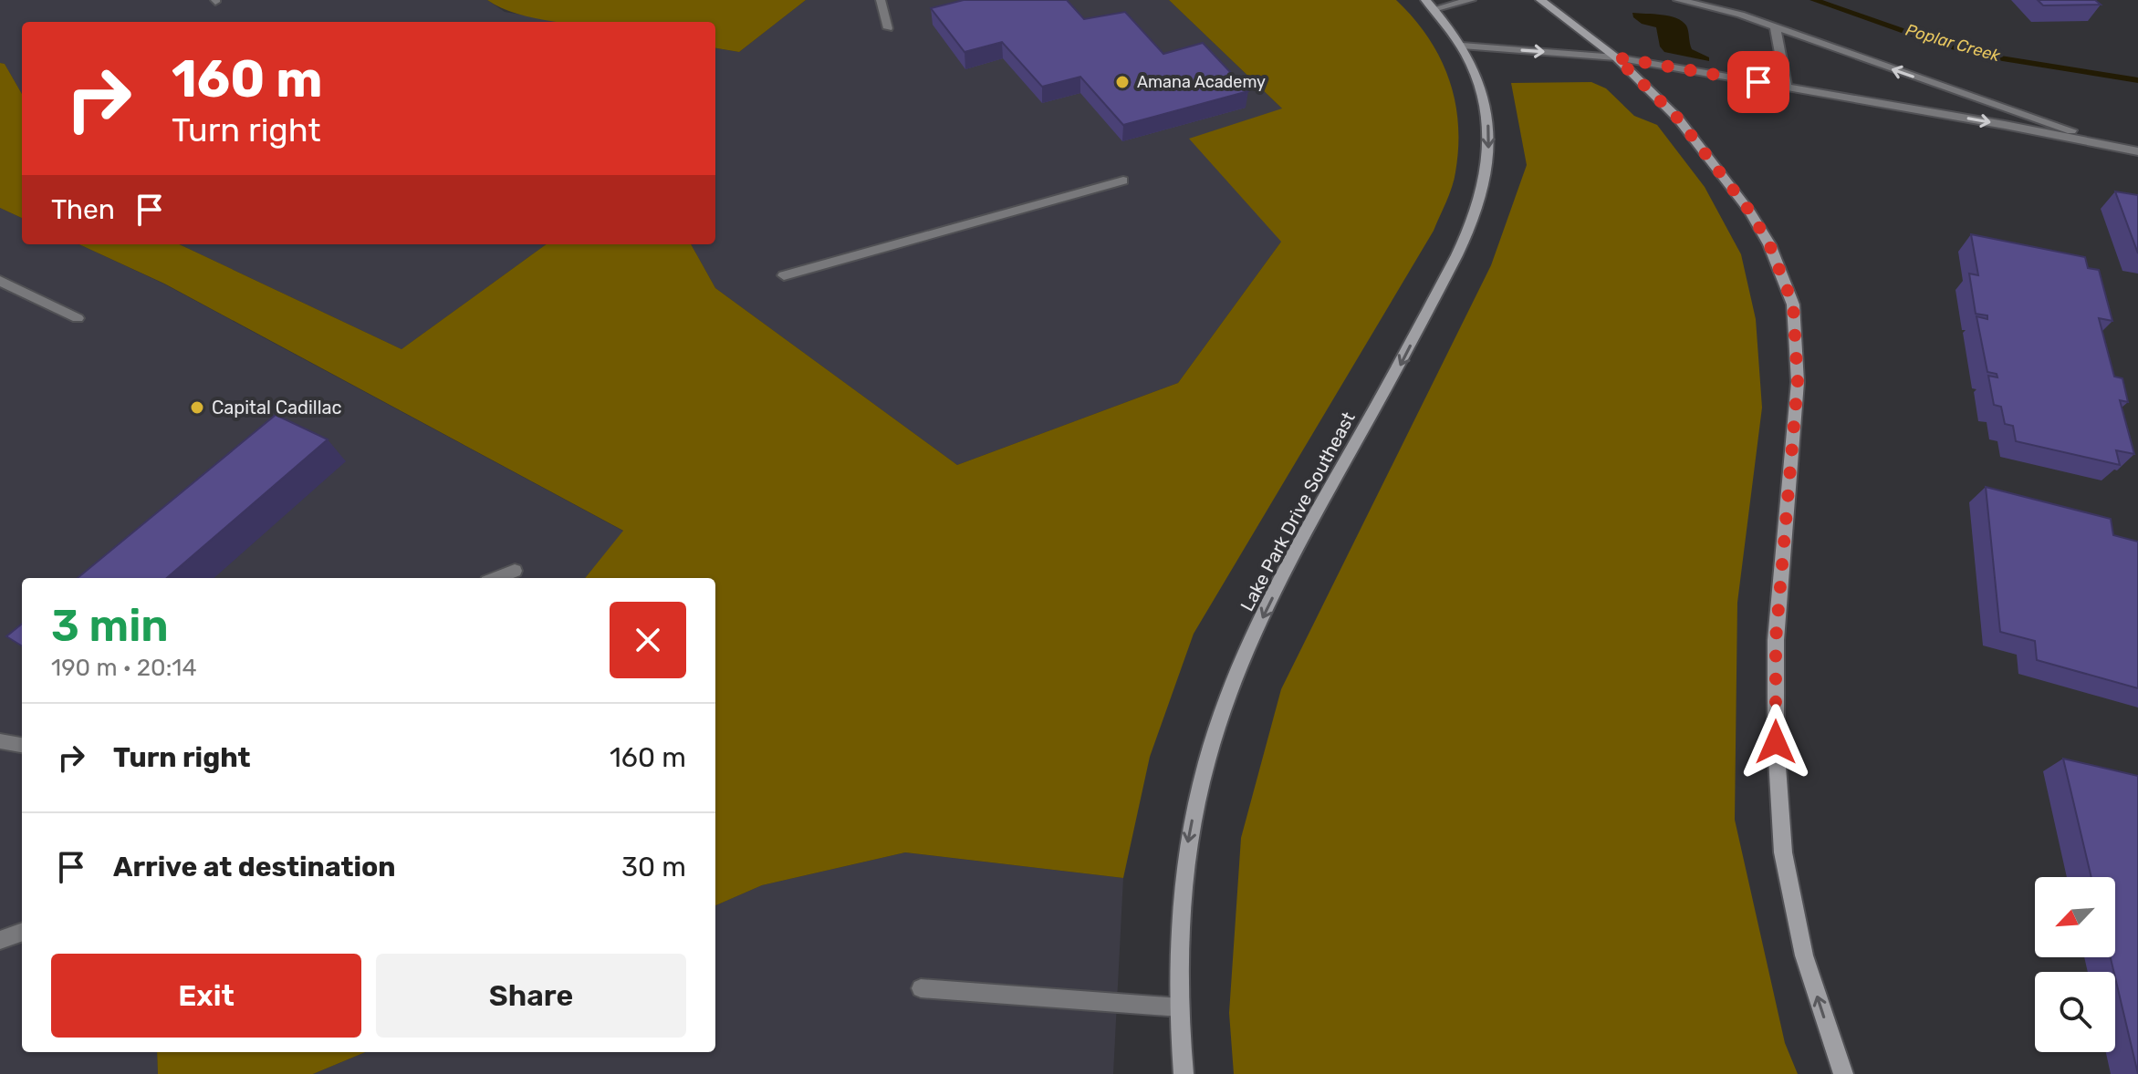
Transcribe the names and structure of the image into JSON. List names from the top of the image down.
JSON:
{
  "streets": {
    "street": ["Lake Park Drive Southeast"]
  },
  "one_way": ["Lake Park Drive Southeast"],
  "water": ["Poplar Creek"],
  "places": ["Amana Academy", "Capital Cadillac"],
  "north": "bottom left",
  "page": {
    "turn": ["160 m", "Turn right"],
    "then": "Then",
    "heading": ["3 min", "190 m · 20:14"],
    "list": [
      {
        "name": "Turn right",
        "value": "160 m"
      },
      {
        "name": "Arrive at destination",
        "value": "30 m"
      }
    ],
    "buttons": ["Exit", "Share"]
  }
}
